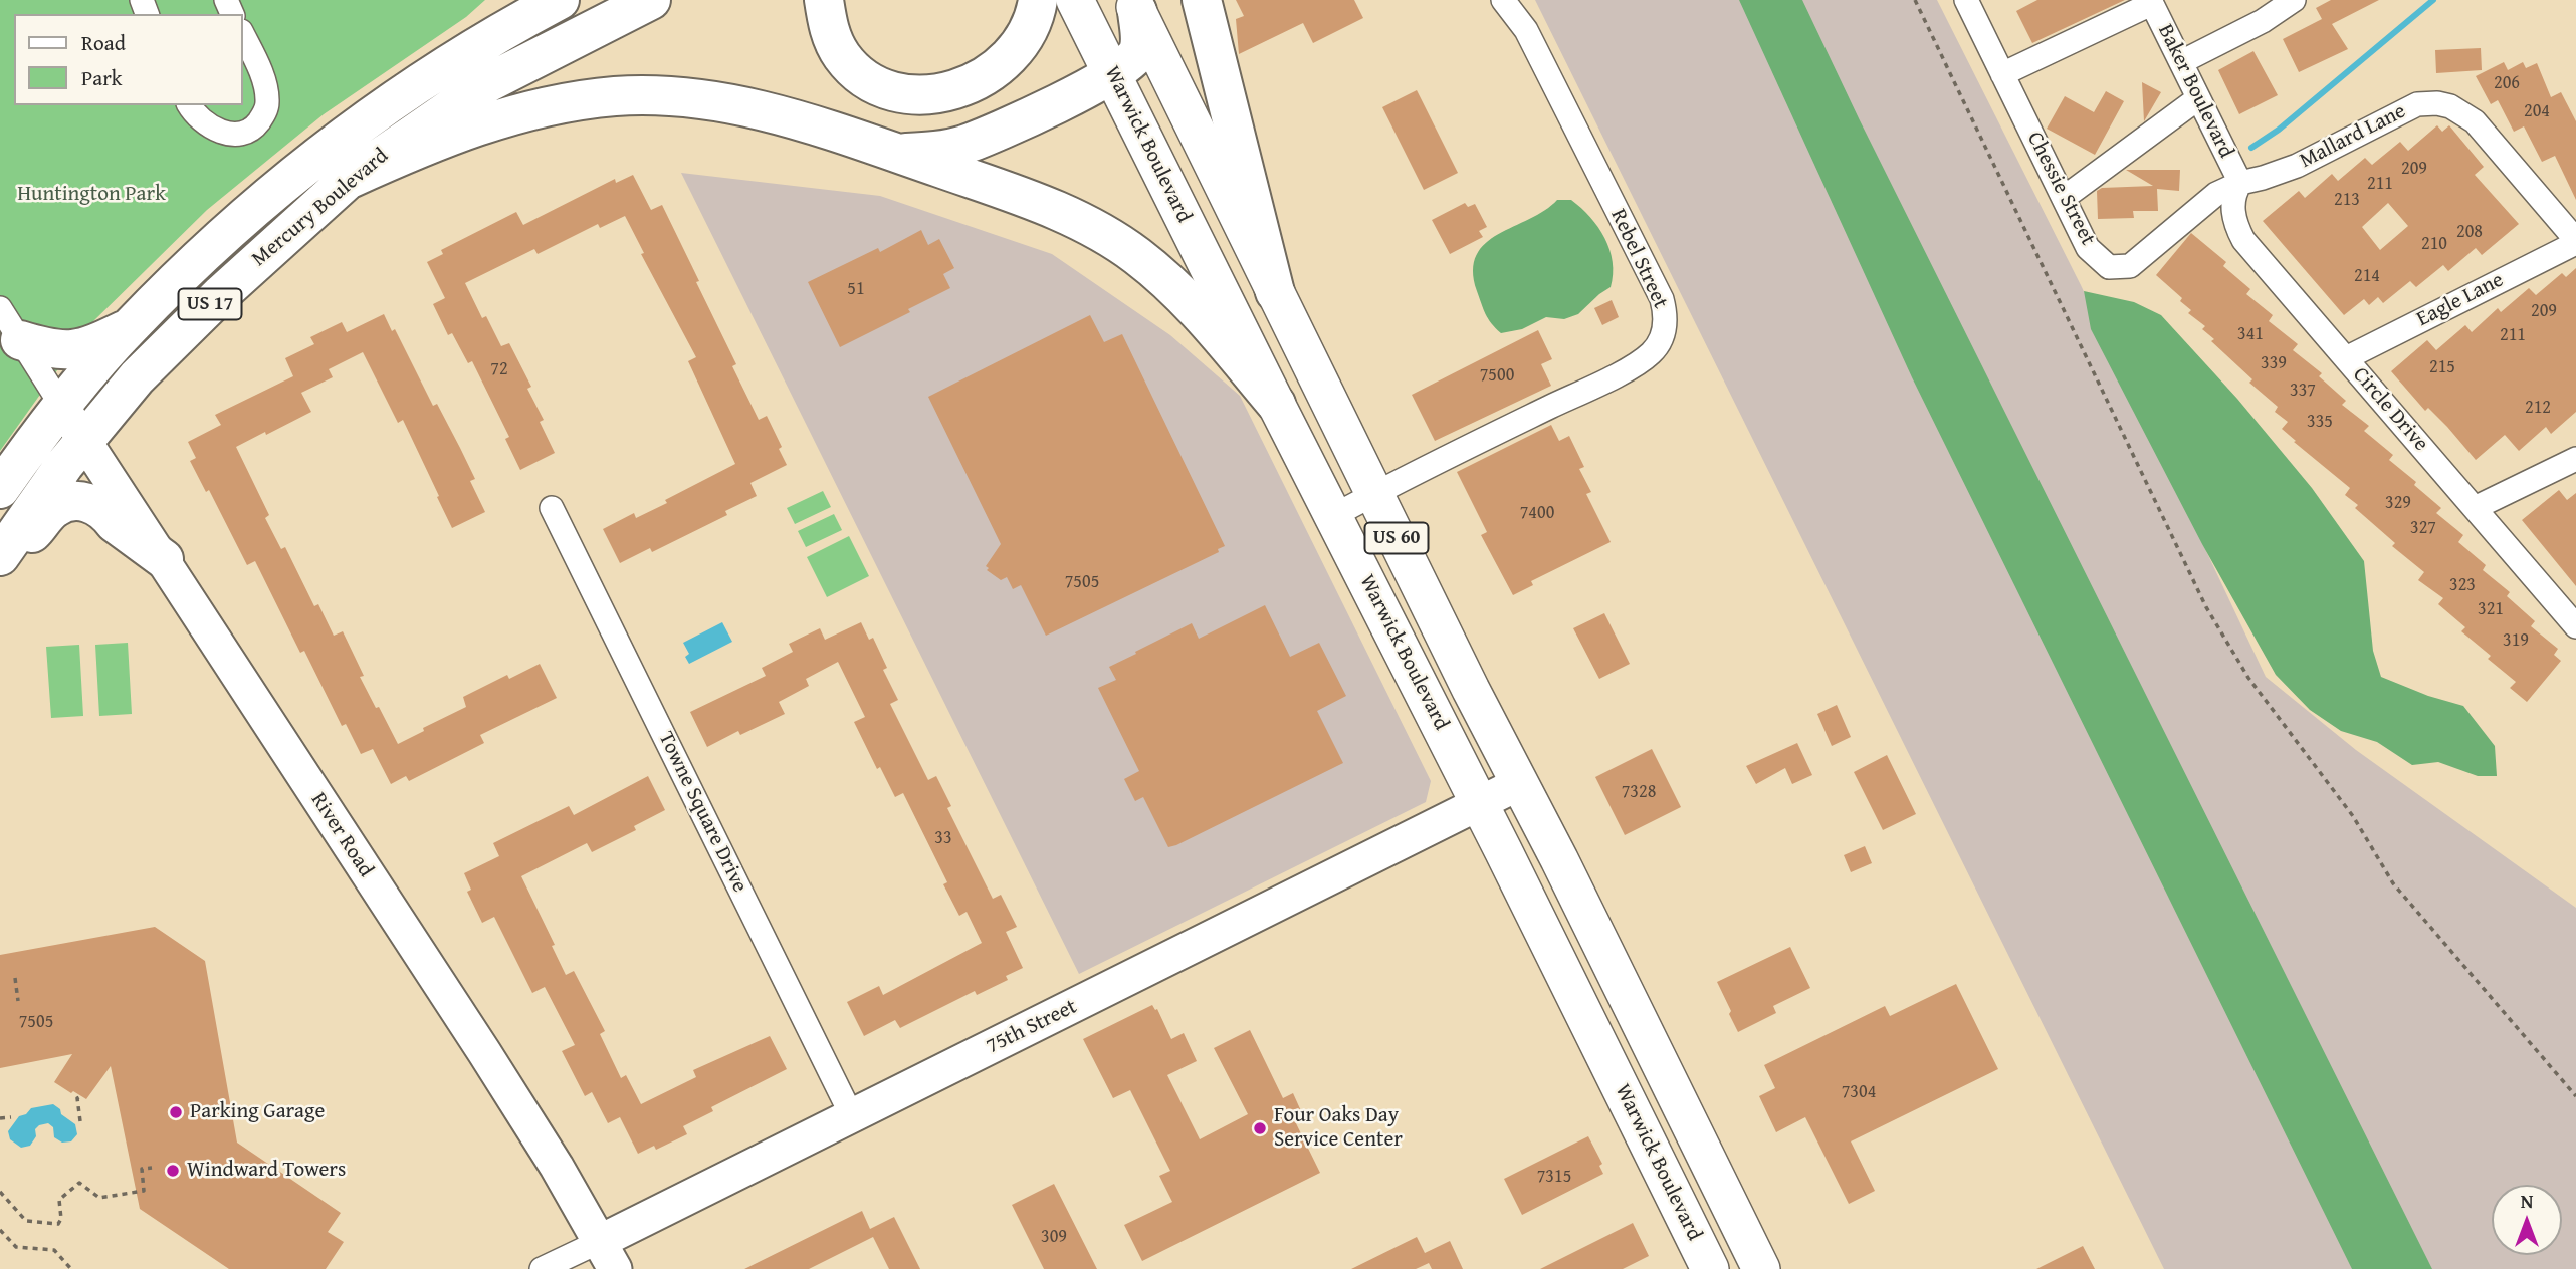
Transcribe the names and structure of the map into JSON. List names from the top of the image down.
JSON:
{
  "streets": {
    "highway": ["Mercury Boulevard", "US 17"],
    "main road": ["Warwick Boulevard", "US 60"],
    "street": [
      "Baker Boulevard",
      "Mallard Lane",
      "Chessie Street",
      "Rebel Street",
      "Eagle Lane",
      "Circle Drive",
      "Towne Square Drive",
      "River Road",
      "75th Street"
    ]
  },
  "crossings": [
    ["Baker Boulevard", "Mallard Lane"],
    ["Baker Boulevard", "Chessie Street"],
    ["Baker Boulevard", "Circle Drive"],
    ["Mallard Lane", "Chessie Street"],
    ["Mallard Lane", "Eagle Lane"],
    ["Mallard Lane", "Circle Drive"],
    ["Warwick Boulevard", "Rebel Street"],
    ["Warwick Boulevard", "75th Street"],
    ["Chessie Street", "Circle Drive"],
    ["Mercury Boulevard", "River Road"],
    ["Eagle Lane", "Circle Drive"],
    ["Towne Square Drive", "75th Street"],
    ["River Road", "75th Street"]
  ],
  "parks": ["Huntington Park"],
  "places": ["Parking Garage", "Four Oaks Day Service Center", "Windward Towers"],
  "house_numbers": [
    "206",
    "204",
    "209",
    "211",
    "213",
    "208",
    "210",
    "214",
    "51",
    "209",
    "341",
    "211",
    "339",
    "215",
    "72",
    "7500",
    "337",
    "212",
    "335",
    "329",
    "7400",
    "327",
    "7505",
    "323",
    "321",
    "319",
    "7328",
    "33",
    "7505",
    "7304",
    "7315",
    "309"
  ],
  "legend": ["Road", "Park"],
  "north": "top"
}
